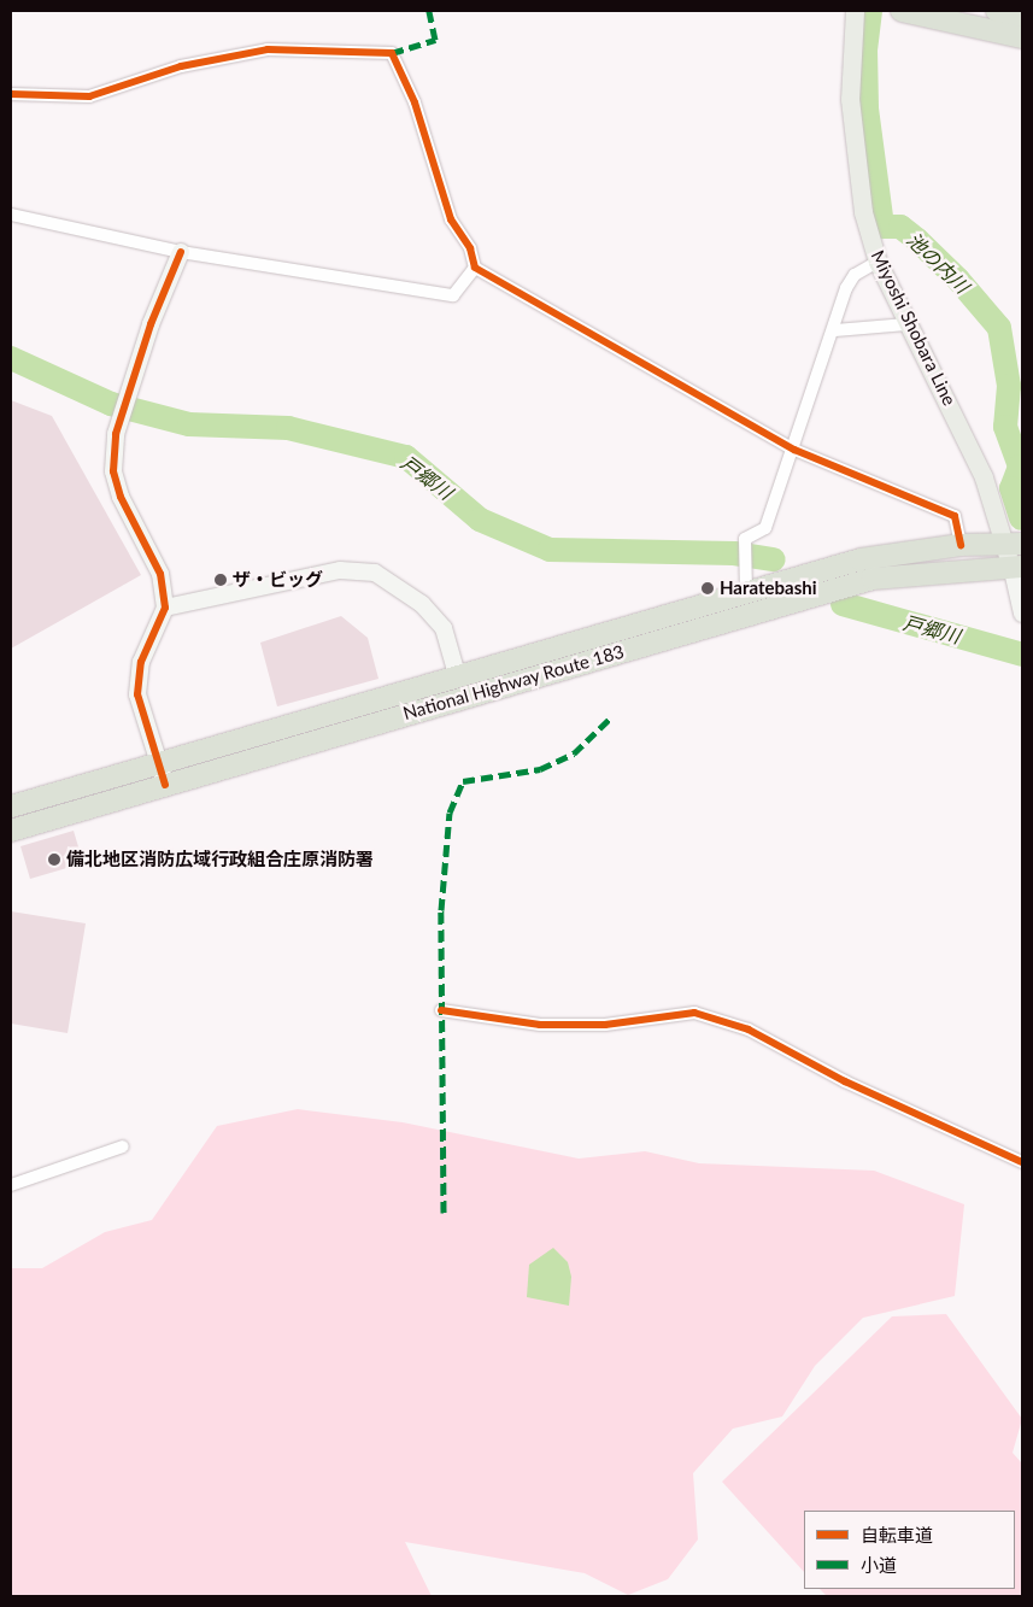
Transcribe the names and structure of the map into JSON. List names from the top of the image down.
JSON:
{
  "streets": {
    "highway": ["National Highway Route 183"],
    "main road": ["Miyoshi Shobara Line"]
  },
  "crossings": [
    ["Miyoshi Shobara Line", "National Highway Route 183"]
  ],
  "water": ["池の内川", "戸郷川"],
  "places": ["ザ・ビッグ", "Haratebashi", "備北地区消防広域行政組合庄原消防署"],
  "legend": ["自転車道", "小道"]
}
